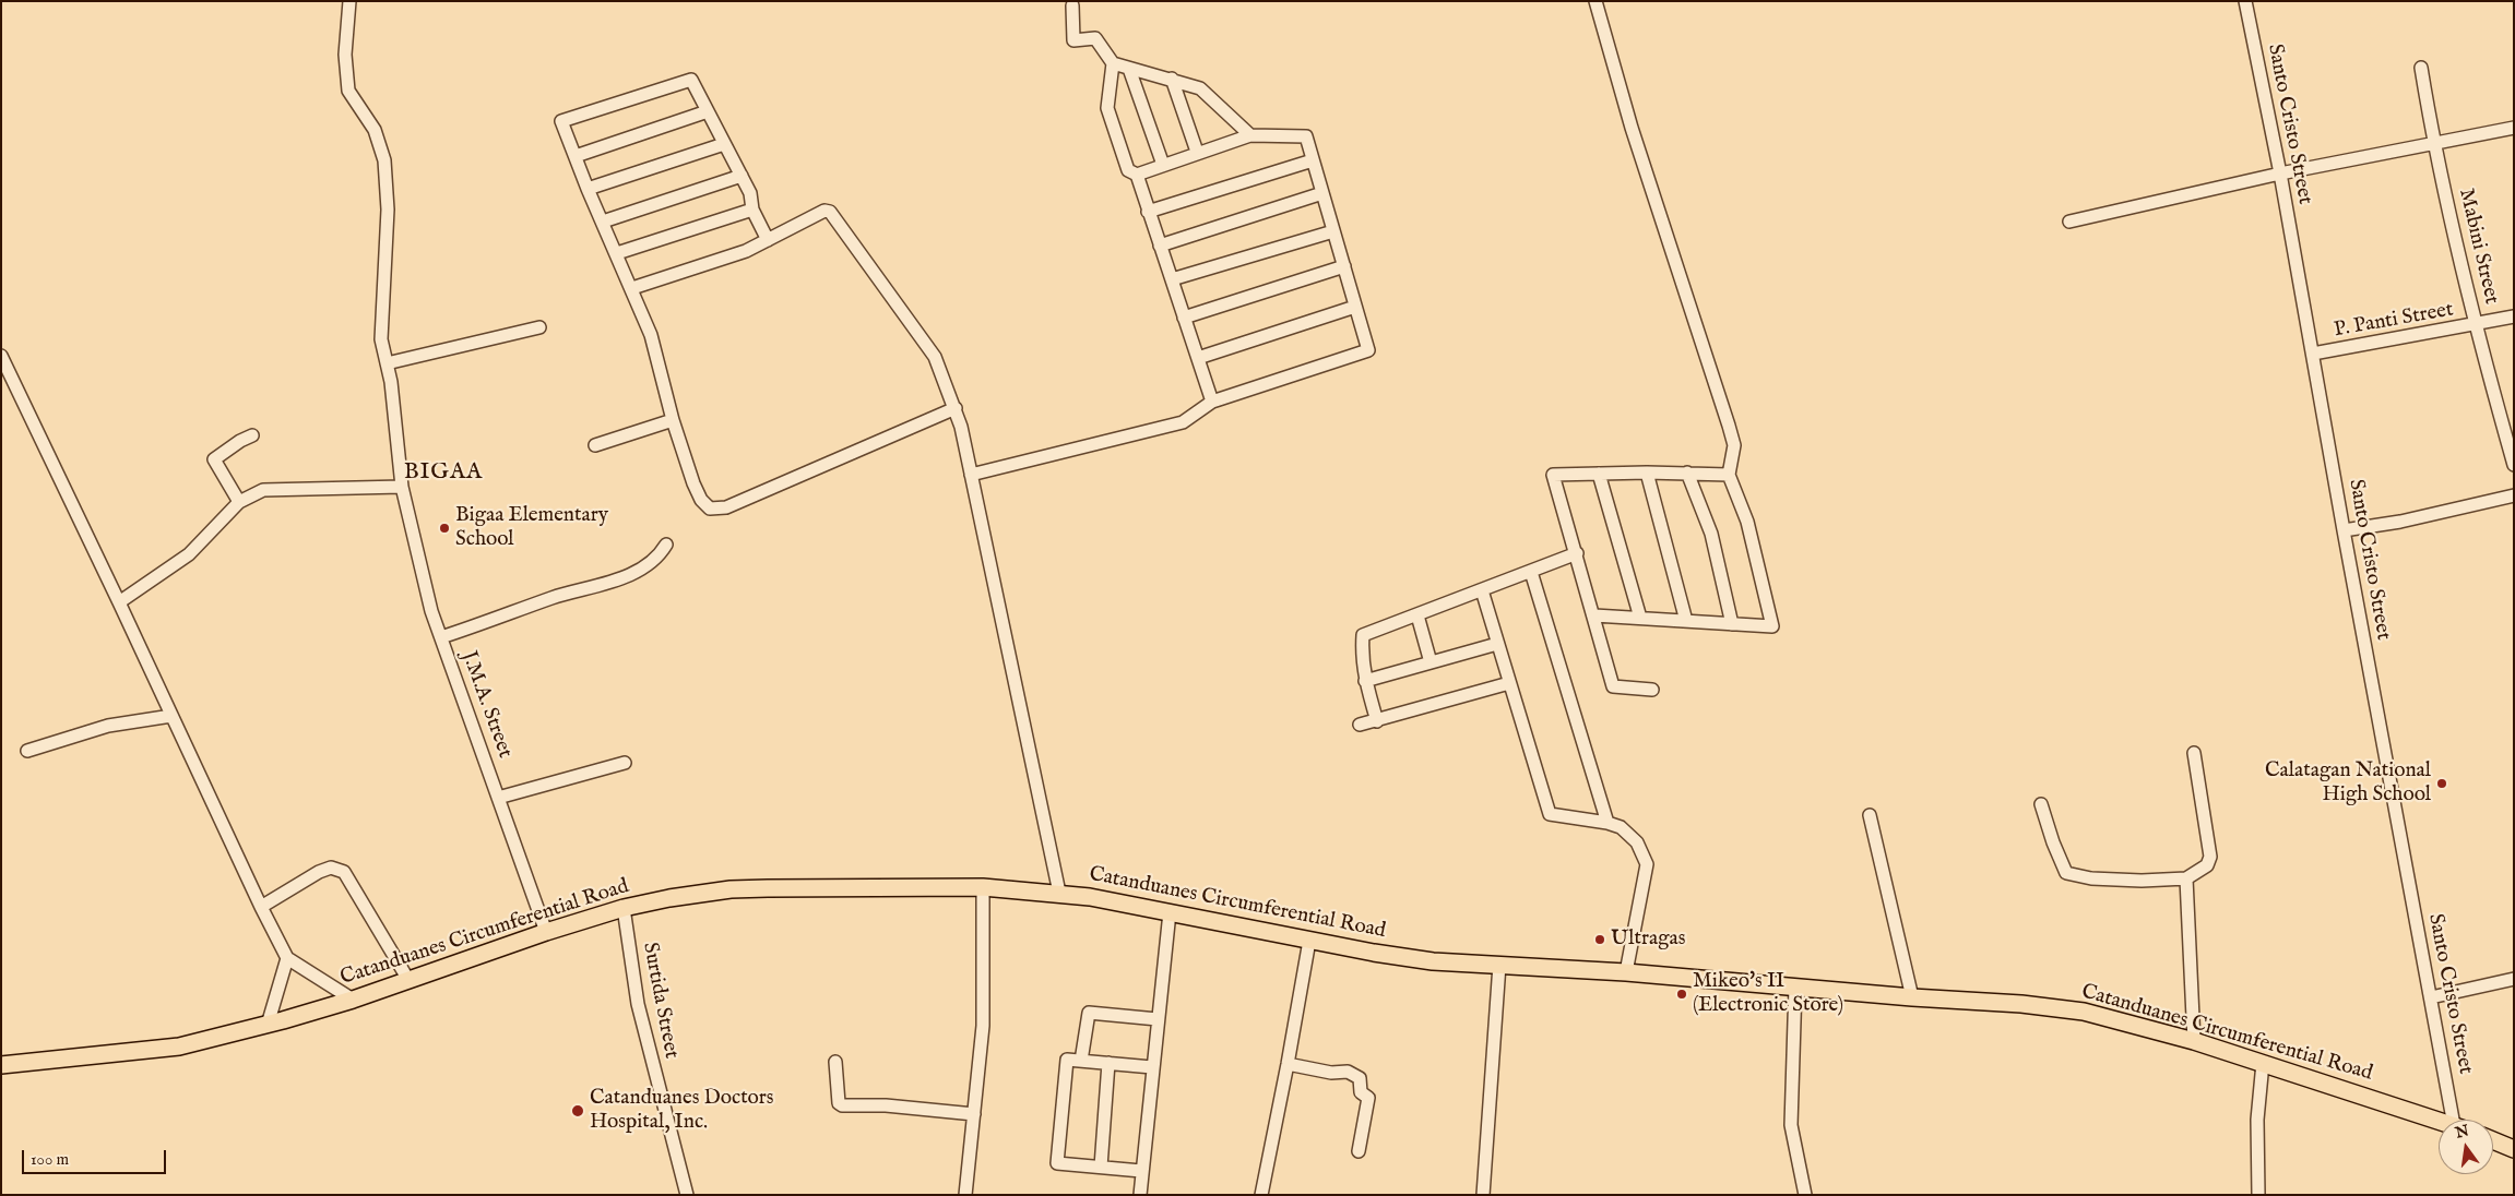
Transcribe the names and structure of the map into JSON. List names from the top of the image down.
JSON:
{
  "streets": {
    "main road": ["Catanduanes Circumferential Road"],
    "street": [
      "Santo Cristo Street",
      "Mabini Street",
      "P. Panti Street",
      "J.M.A. Street",
      "Surtida Street"
    ]
  },
  "crossings": [
    ["Santo Cristo Street", "P. Panti Street"],
    ["Mabini Street", "P. Panti Street"],
    ["J.M.A. Street", "Catanduanes Circumferential Road"],
    ["Catanduanes Circumferential Road", "Surtida Street"]
  ],
  "districts": ["BIGAA"],
  "places": [
    "Bigaa Elementary School",
    "Calatagan National High School",
    "Ultragas",
    "Mikeo's II (Electronic Store)",
    "Catanduanes Doctors Hospital, Inc."
  ],
  "scale_bar": "100 m",
  "north": "top"
}
